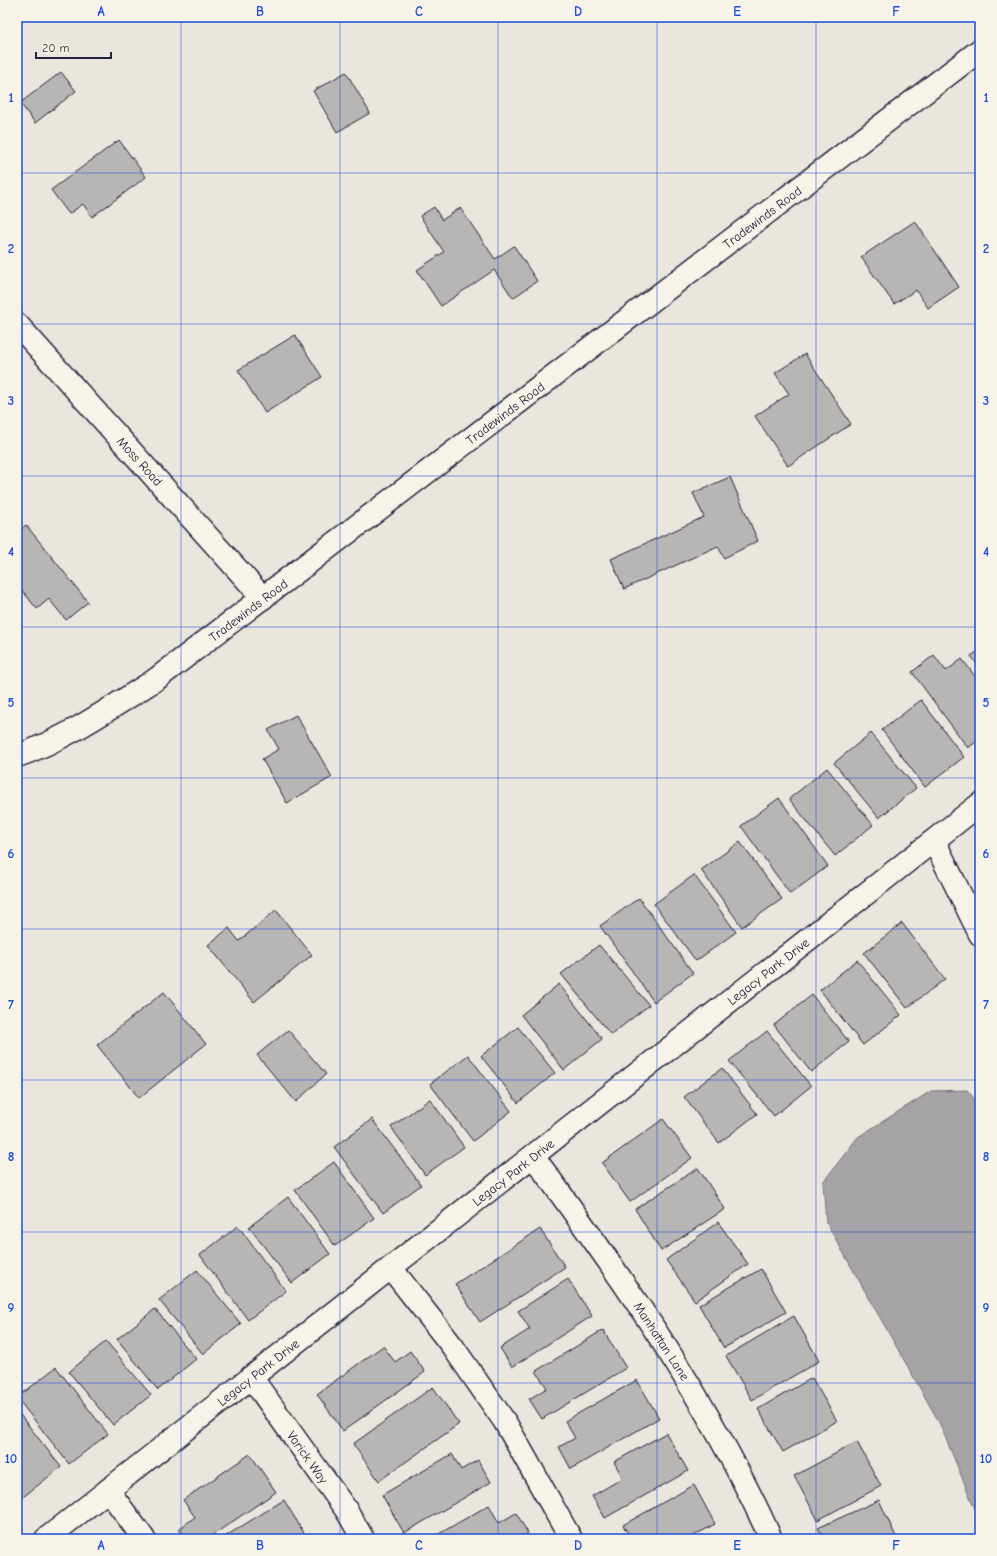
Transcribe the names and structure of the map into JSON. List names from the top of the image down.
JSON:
{
  "streets": {
    "street": [
      "Tradewinds Road",
      "Moss Road",
      "Legacy Park Drive",
      "Manhattan Lane",
      "Varick Way"
    ]
  },
  "crossings": [
    ["Tradewinds Road", "Moss Road"],
    ["Legacy Park Drive", "Manhattan Lane"],
    ["Legacy Park Drive", "Varick Way"]
  ],
  "scale_bar": "20 m",
  "grid": {
    "columns": [
      "A",
      "B",
      "C",
      "D",
      "E",
      "F"
    ],
    "rows": [
      "1",
      "2",
      "3",
      "4",
      "5",
      "6",
      "7",
      "8",
      "9",
      "10"
    ]
  }
}
